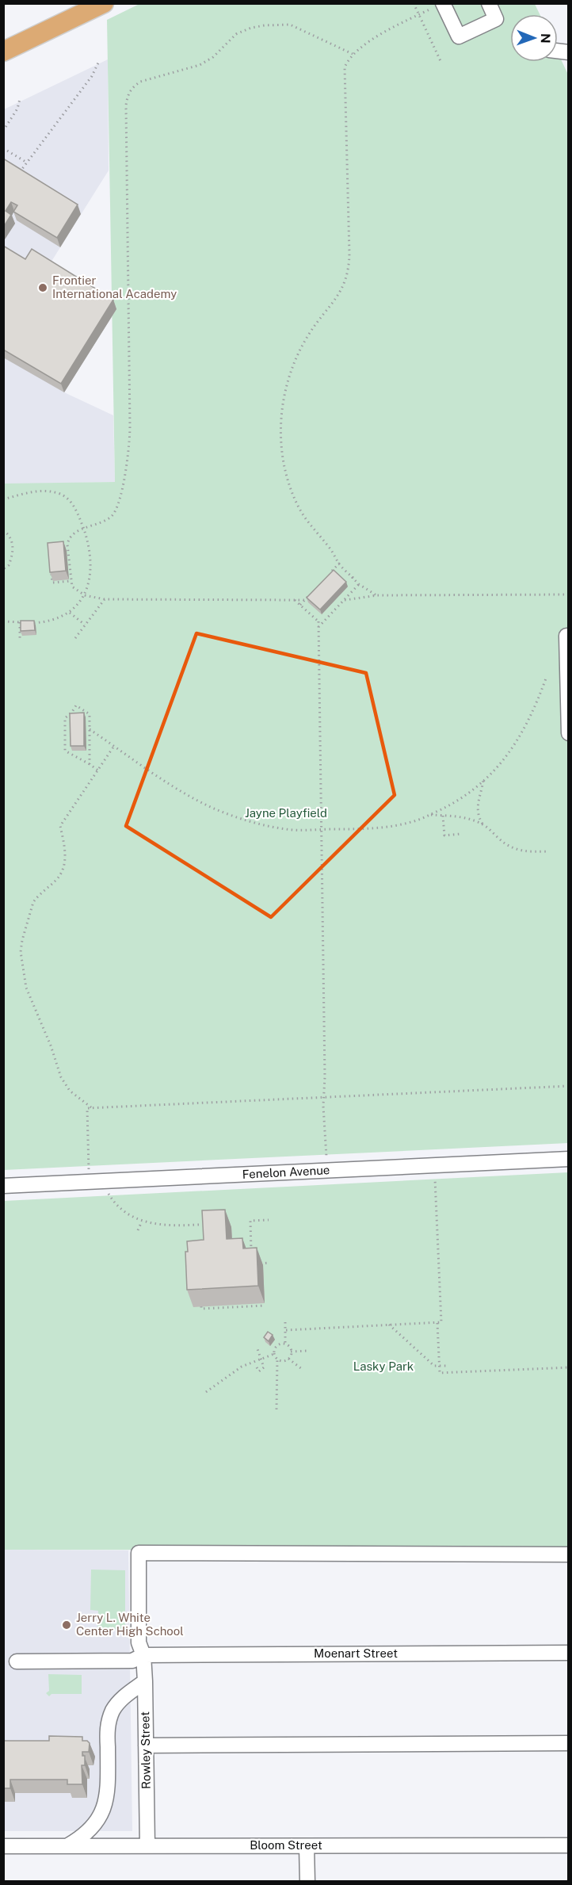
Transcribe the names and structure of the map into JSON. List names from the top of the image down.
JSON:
{
  "streets": {
    "street": [
      "Fenelon Avenue",
      "Moenart Street",
      "Rowley Street",
      "Bloom Street"
    ]
  },
  "crossings": [
    ["Moenart Street", "Rowley Street"],
    ["Rowley Street", "Bloom Street"]
  ],
  "parks": ["Jayne Playfield", "Lasky Park"],
  "places": ["Frontier International Academy", "Jerry L. White Center High School"],
  "north": "right"
}
